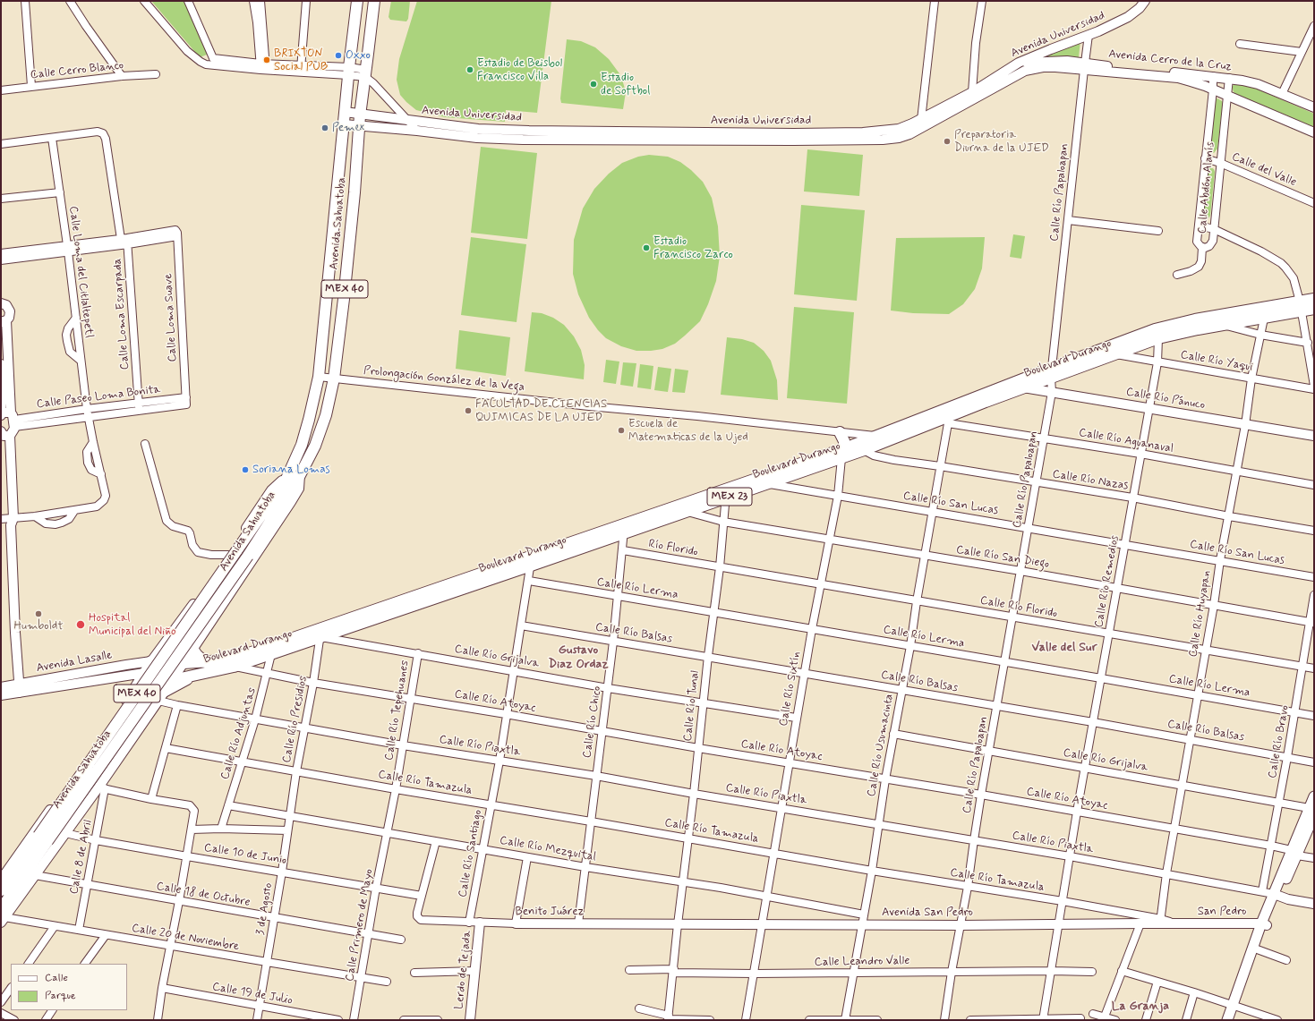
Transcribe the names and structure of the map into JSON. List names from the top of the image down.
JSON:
{
  "streets": {
    "main road": [
      "Avenida Sahuatoba",
      "MEX 40",
      "Boulevard Durango",
      "MEX 23"
    ],
    "street": [
      "Avenida Universidad",
      "Avenida Cerro de la Cruz",
      "Calle Cerro Blanco",
      "Calle del Valle",
      "Calle Abdón Alanís",
      "Calle Río Papaloapan",
      "Calle Loma del Citlaltepetl",
      "Calle Loma Escarpada",
      "Calle Loma Suave",
      "Calle Río Yaqui",
      "Prolongación González de la Vega",
      "Calle Paseo Loma Bonita",
      "Calle Río Pánuco",
      "Calle Río Aguanaval",
      "Calle Río Nazas",
      "Calle Río San Lucas",
      "Río Florido",
      "Calle Río San Diego",
      "Calle Río Remedios",
      "Calle Río Lerma",
      "Calle Río Florido",
      "Calle Río Huyapan",
      "Calle Río Balsas",
      "Calle Río Grijalva",
      "Avenida Lasalle",
      "Calle Río Sixtín",
      "Calle Río Atoyac",
      "Calle Río Tunal",
      "Calle Río Tepehuanes",
      "Calle Río Presidios",
      "Calle Río Chico",
      "Calle Río Adjuntas",
      "Calle Río Bravo",
      "Calle Río Usumacinta",
      "Calle Río Piaxtla",
      "Calle Río Tamazula",
      "Calle Río Mezquital",
      "Calle Río Santiago",
      "Calle 10 de Junio",
      "Calle 8 de Abril",
      "Calle 18 de Octubre",
      "3 de Agosto",
      "Benito Juárez",
      "San Pedro",
      "Avenida San Pedro",
      "Calle Primero de Mayo",
      "Calle 20 de Noviembre",
      "Calle Leandro Valle",
      "Lerdo de Tejada",
      "Calle 19 de Julio"
    ]
  },
  "crossings": [
    ["Avenida Universidad", "Avenida Cerro de la Cruz"],
    ["Avenida Universidad", "Calle Río Papaloapan"],
    ["Avenida Universidad", "Avenida Sahuatoba"],
    ["Avenida Cerro de la Cruz", "Calle Abdón Alanís"],
    ["Avenida Cerro de la Cruz", "Calle Río Papaloapan"],
    ["Calle del Valle", "Calle Abdón Alanís"],
    ["Calle Río Papaloapan", "Boulevard Durango"],
    ["Calle Río Papaloapan", "Calle Río Pánuco"],
    ["Calle Río Papaloapan", "Calle Río Aguanaval"],
    ["Calle Río Papaloapan", "Calle Río Nazas"],
    ["Calle Río Papaloapan", "Calle Río San Lucas"],
    ["Calle Río Papaloapan", "Calle Río San Diego"],
    ["Calle Río Papaloapan", "Calle Río Lerma"],
    ["Calle Río Papaloapan", "Calle Río Florido"],
    ["Calle Río Papaloapan", "Calle Río Balsas"],
    ["Calle Río Papaloapan", "Calle Río Grijalva"],
    ["Calle Río Papaloapan", "Calle Río Atoyac"],
    ["Calle Río Papaloapan", "Calle Río Piaxtla"],
    ["Calle Río Papaloapan", "Calle Río Tamazula"],
    ["Calle Río Papaloapan", "Avenida San Pedro"],
    ["Calle Río Papaloapan", "Calle Leandro Valle"],
    ["Avenida Sahuatoba", "Prolongación González de la Vega"],
    ["Avenida Sahuatoba", "Calle 20 de Noviembre"],
    ["Calle Loma del Citlaltepetl", "Calle Loma Escarpada"],
    ["Calle Loma del Citlaltepetl", "Calle Paseo Loma Bonita"],
    ["Calle Loma Escarpada", "Calle Loma Suave"],
    ["Calle Loma Escarpada", "Calle Paseo Loma Bonita"],
    ["Calle Loma Suave", "Calle Paseo Loma Bonita"],
    ["Boulevard Durango", "Calle Río Yaqui"],
    ["Boulevard Durango", "Prolongación González de la Vega"],
    ["Boulevard Durango", "Calle Río Pánuco"],
    ["Boulevard Durango", "Calle Río Aguanaval"],
    ["Boulevard Durango", "Calle Río Nazas"],
    ["Boulevard Durango", "Calle Río San Lucas"],
    ["Boulevard Durango", "Calle Río San Diego"],
    ["Boulevard Durango", "Calle Río Remedios"],
    ["Boulevard Durango", "Calle Río Huyapan"],
    ["Boulevard Durango", "Calle Río Grijalva"],
    ["Boulevard Durango", "Avenida Lasalle"],
    ["Boulevard Durango", "Calle Río Sixtín"],
    ["Boulevard Durango", "Calle Río Atoyac"],
    ["Boulevard Durango", "Calle Río Tunal"],
    ["Boulevard Durango", "Calle Río Presidios"],
    ["Boulevard Durango", "Calle Río Chico"],
    ["Boulevard Durango", "Calle Río Adjuntas"],
    ["Boulevard Durango", "Calle Río Usumacinta"],
    ["Boulevard Durango", "Calle Río Santiago"],
    ["Calle Río Yaqui", "Calle Río Remedios"],
    ["Calle Río Yaqui", "Calle Río Huyapan"],
    ["Calle Río Pánuco", "Calle Río Remedios"],
    ["Calle Río Pánuco", "Calle Río Huyapan"],
    ["Calle Río Aguanaval", "Calle Río Remedios"],
    ["Calle Río Aguanaval", "Calle Río Huyapan"],
    ["Calle Río Aguanaval", "Calle Río Usumacinta"],
    ["Calle Río Nazas", "Calle Río Remedios"],
    ["Calle Río Nazas", "Calle Río Huyapan"],
    ["Calle Río Nazas", "Calle Río Usumacinta"],
    ["Calle Río San Lucas", "Calle Río Remedios"],
    ["Calle Río San Lucas", "Calle Río Huyapan"],
    ["Calle Río San Lucas", "Calle Río Sixtín"],
    ["Calle Río San Lucas", "Calle Río Usumacinta"],
    ["Río Florido", "Calle Río Florido"],
    ["Río Florido", "Calle Río Tunal"],
    ["Río Florido", "Calle Río Chico"],
    ["Calle Río San Diego", "Calle Río Remedios"],
    ["Calle Río San Diego", "Calle Río Huyapan"],
    ["Calle Río San Diego", "Calle Río Sixtín"],
    ["Calle Río San Diego", "Calle Río Tunal"],
    ["Calle Río San Diego", "Calle Río Bravo"],
    ["Calle Río San Diego", "Calle Río Usumacinta"],
    ["Calle Río Remedios", "Calle Río Lerma"],
    ["Calle Río Remedios", "Calle Río Florido"],
    ["Calle Río Remedios", "Calle Río Balsas"],
    ["Calle Río Remedios", "Calle Río Grijalva"],
    ["Calle Río Remedios", "Calle Río Atoyac"],
    ["Calle Río Remedios", "Calle Río Piaxtla"],
    ["Calle Río Remedios", "Calle Río Tamazula"],
    ["Calle Río Remedios", "Avenida San Pedro"],
    ["Calle Río Remedios", "Calle Leandro Valle"],
    ["Calle Río Lerma", "Calle Río Huyapan"],
    ["Calle Río Lerma", "Calle Río Sixtín"],
    ["Calle Río Lerma", "Calle Río Tunal"],
    ["Calle Río Lerma", "Calle Río Chico"],
    ["Calle Río Lerma", "Calle Río Bravo"],
    ["Calle Río Lerma", "Calle Río Usumacinta"],
    ["Calle Río Lerma", "Calle Río Santiago"],
    ["Calle Río Florido", "Calle Río Huyapan"],
    ["Calle Río Florido", "Calle Río Sixtín"],
    ["Calle Río Florido", "Calle Río Tunal"],
    ["Calle Río Florido", "Calle Río Bravo"],
    ["Calle Río Florido", "Calle Río Usumacinta"],
    ["Calle Río Huyapan", "Calle Río Balsas"],
    ["Calle Río Huyapan", "Calle Río Grijalva"],
    ["Calle Río Huyapan", "Calle Río Atoyac"],
    ["Calle Río Huyapan", "Calle Río Piaxtla"],
    ["Calle Río Huyapan", "Calle Río Tamazula"],
    ["Calle Río Huyapan", "Avenida San Pedro"],
    ["Calle Río Balsas", "Calle Río Sixtín"],
    ["Calle Río Balsas", "Calle Río Tunal"],
    ["Calle Río Balsas", "Calle Río Chico"],
    ["Calle Río Balsas", "Calle Río Bravo"],
    ["Calle Río Balsas", "Calle Río Usumacinta"],
    ["Calle Río Balsas", "Calle Río Santiago"],
    ["Calle Río Grijalva", "Calle Río Sixtín"],
    ["Calle Río Grijalva", "Calle Río Tunal"],
    ["Calle Río Grijalva", "Calle Río Tepehuanes"],
    ["Calle Río Grijalva", "Calle Río Presidios"],
    ["Calle Río Grijalva", "Calle Río Chico"],
    ["Calle Río Grijalva", "Calle Río Bravo"],
    ["Calle Río Grijalva", "Calle Río Usumacinta"],
    ["Calle Río Grijalva", "Calle Río Santiago"],
    ["Calle Río Sixtín", "Calle Río Atoyac"],
    ["Calle Río Sixtín", "Calle Río Piaxtla"],
    ["Calle Río Sixtín", "Calle Río Tamazula"],
    ["Calle Río Sixtín", "Calle Río Mezquital"],
    ["Calle Río Sixtín", "Avenida San Pedro"],
    ["Calle Río Sixtín", "Calle Leandro Valle"],
    ["Calle Río Atoyac", "Calle Río Tunal"],
    ["Calle Río Atoyac", "Calle Río Tepehuanes"],
    ["Calle Río Atoyac", "Calle Río Presidios"],
    ["Calle Río Atoyac", "Calle Río Chico"],
    ["Calle Río Atoyac", "Calle Río Adjuntas"],
    ["Calle Río Atoyac", "Calle Río Bravo"],
    ["Calle Río Atoyac", "Calle Río Usumacinta"],
    ["Calle Río Atoyac", "Calle Río Santiago"],
    ["Calle Río Tunal", "Calle Río Piaxtla"],
    ["Calle Río Tunal", "Calle Río Tamazula"],
    ["Calle Río Tunal", "Calle Río Mezquital"],
    ["Calle Río Tunal", "Benito Juárez"],
    ["Calle Río Tunal", "Avenida San Pedro"],
    ["Calle Río Tunal", "Calle Leandro Valle"],
    ["Calle Río Tepehuanes", "Calle Río Piaxtla"],
    ["Calle Río Tepehuanes", "Calle Río Tamazula"],
    ["Calle Río Tepehuanes", "Calle Río Mezquital"],
    ["Calle Río Tepehuanes", "Calle Primero de Mayo"],
    ["Calle Río Presidios", "Calle Río Piaxtla"],
    ["Calle Río Presidios", "Calle Río Tamazula"],
    ["Calle Río Presidios", "Calle Río Mezquital"],
    ["Calle Río Presidios", "3 de Agosto"],
    ["Calle Río Chico", "Calle Río Piaxtla"],
    ["Calle Río Chico", "Calle Río Tamazula"],
    ["Calle Río Chico", "Calle Río Mezquital"],
    ["Calle Río Chico", "Benito Juárez"],
    ["Calle Río Adjuntas", "Calle Río Piaxtla"],
    ["Calle Río Adjuntas", "Calle Río Tamazula"],
    ["Calle Río Adjuntas", "Calle Río Mezquital"],
    ["Calle Río Bravo", "Calle Río Piaxtla"],
    ["Calle Río Usumacinta", "Calle Río Piaxtla"],
    ["Calle Río Usumacinta", "Calle Río Tamazula"],
    ["Calle Río Usumacinta", "Calle Río Mezquital"],
    ["Calle Río Usumacinta", "Avenida San Pedro"],
    ["Calle Río Usumacinta", "Calle Leandro Valle"],
    ["Calle Río Piaxtla", "Calle Río Santiago"],
    ["Calle Río Tamazula", "Calle Río Santiago"],
    ["Calle Río Tamazula", "Avenida San Pedro"],
    ["Calle Río Mezquital", "Calle Río Santiago"],
    ["Calle Río Mezquital", "3 de Agosto"],
    ["Calle Río Mezquital", "Calle Primero de Mayo"],
    ["Calle Río Santiago", "Benito Juárez"],
    ["Calle 10 de Junio", "Calle 8 de Abril"],
    ["Calle 10 de Junio", "3 de Agosto"],
    ["Calle 10 de Junio", "Benito Juárez"],
    ["Calle 10 de Junio", "Calle Primero de Mayo"],
    ["Calle 8 de Abril", "Calle 18 de Octubre"],
    ["Calle 8 de Abril", "Calle 20 de Noviembre"],
    ["Calle 18 de Octubre", "3 de Agosto"],
    ["Calle 18 de Octubre", "Calle Primero de Mayo"],
    ["3 de Agosto", "Calle 20 de Noviembre"],
    ["3 de Agosto", "Calle 19 de Julio"],
    ["Benito Juárez", "Avenida San Pedro"],
    ["Benito Juárez", "Lerdo de Tejada"],
    ["San Pedro", "Avenida San Pedro"],
    ["Calle Primero de Mayo", "Calle 20 de Noviembre"]
  ],
  "districts": ["Valle del Sur", "Gustavo Diaz Ordaz", "La Granja"],
  "places": [
    "Oxxo",
    "BRIXTON Social PUB",
    "Estadio de Beisbol Francisco Villa",
    "Estadio de Softbol",
    "Pemex",
    "Preparatoria Diurna de la UJED",
    "Estadio Francisco Zarco",
    "FACULTAD DE CIENCIAS QUIMICAS DE LA UJED",
    "Escuela de Matematicas de la Ujed",
    "Soriana Lomas",
    "Humboldt",
    "Hospital Municipal del Niño"
  ],
  "legend": ["Calle", "Parque"]
}
